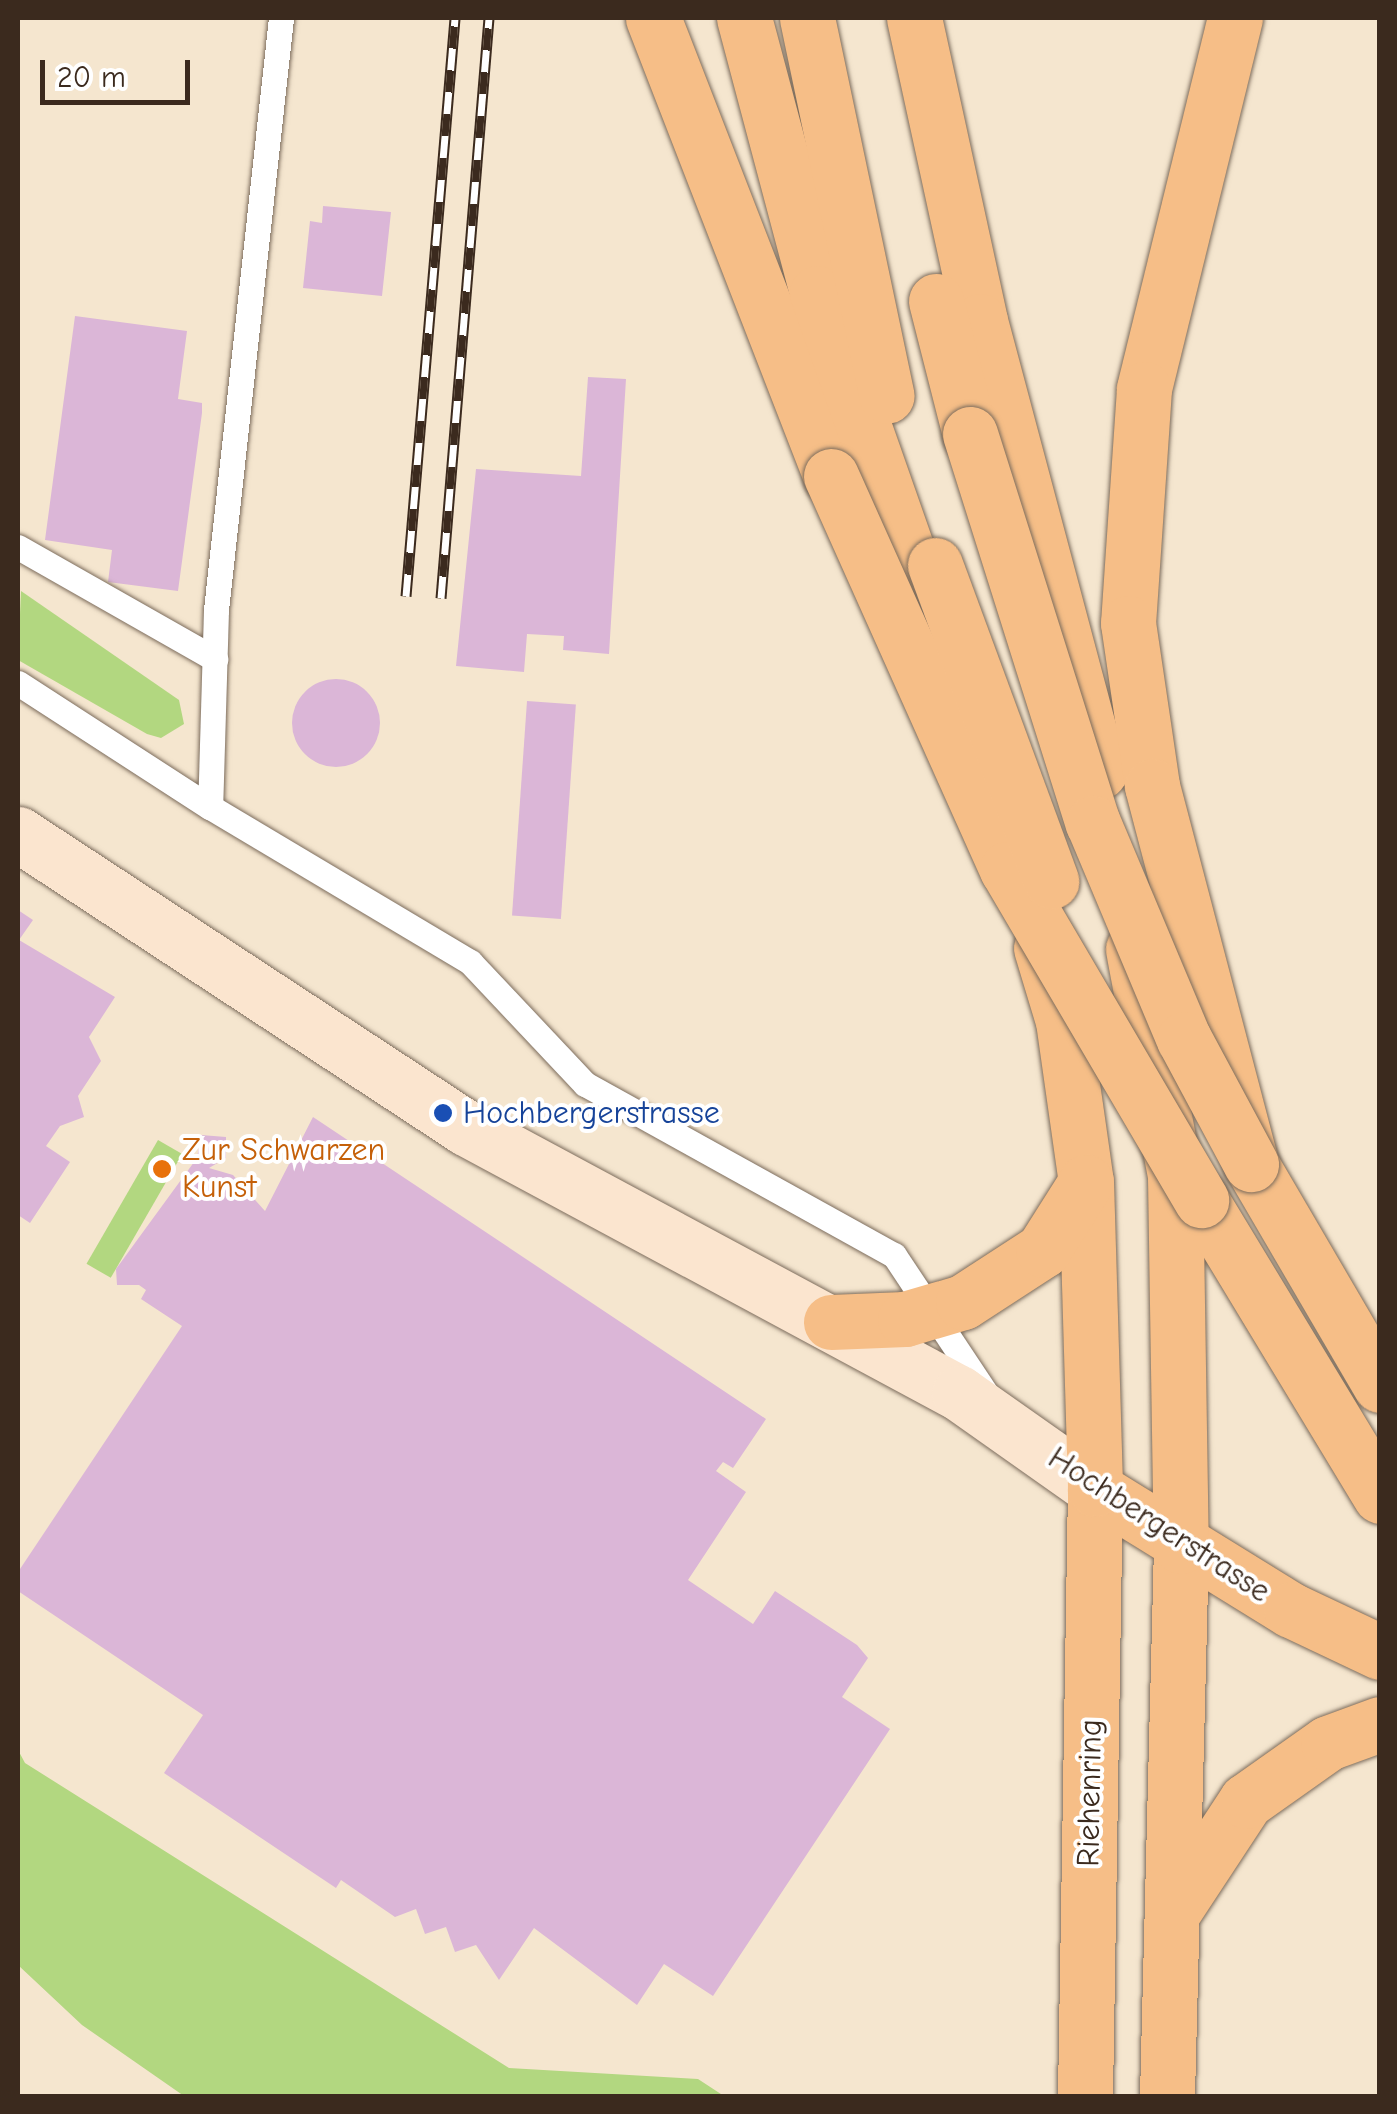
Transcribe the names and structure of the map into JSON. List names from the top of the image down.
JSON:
{
  "streets": {
    "main road": ["Hochbergerstrasse", "Riehenring"]
  },
  "crossings": [
    ["Hochbergerstrasse", "Riehenring"]
  ],
  "places": ["Hochbergerstrasse", "Zur Schwarzen Kunst"],
  "scale_bar": "20 m"
}
